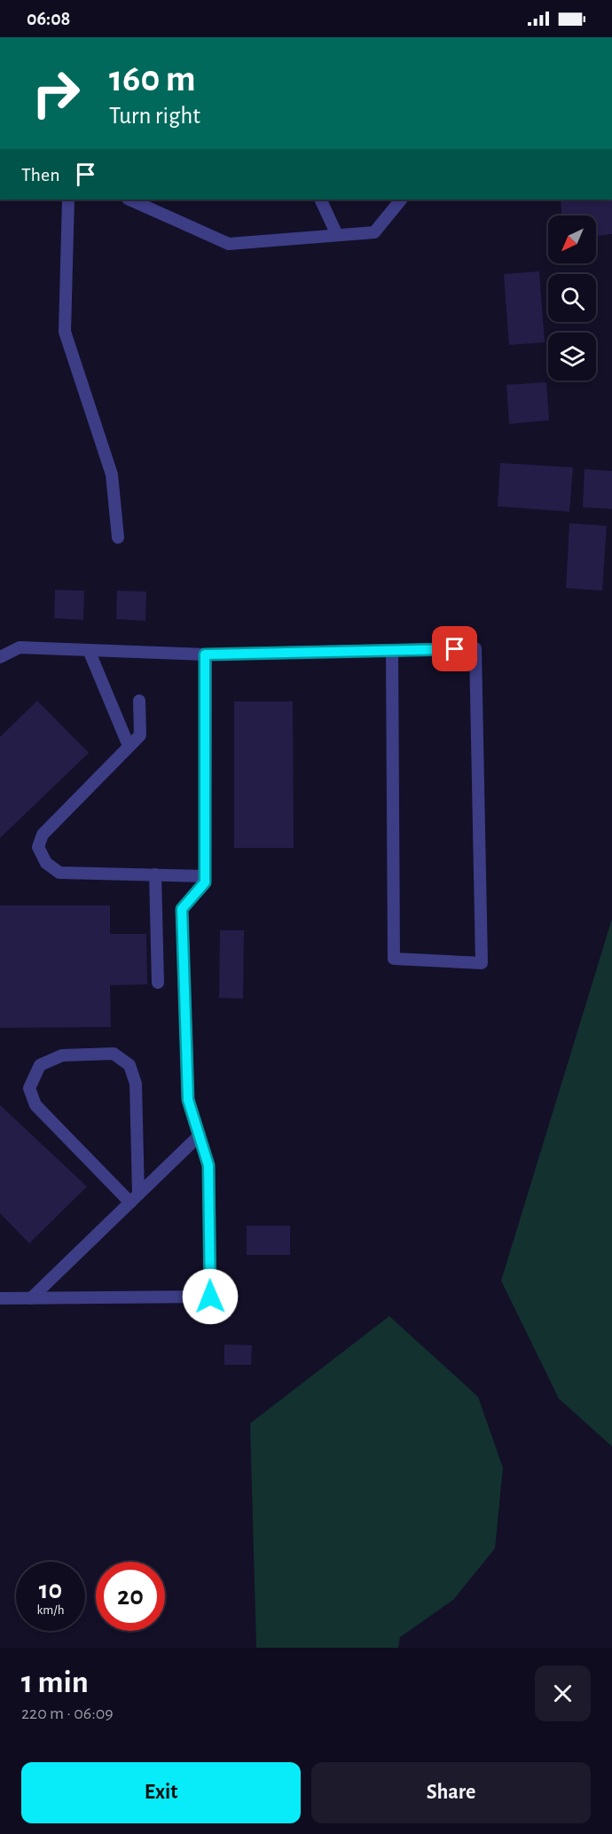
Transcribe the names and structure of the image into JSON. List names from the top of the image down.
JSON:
{
  "north": "bottom left",
  "page": {
    "status": "06:08",
    "turn": ["160 m", "Turn right"],
    "then": "Then",
    "speed": "10 km/h",
    "limit": "20",
    "heading": ["1 min", "220 m · 06:09"],
    "buttons": ["Exit", "Share"]
  }
}
